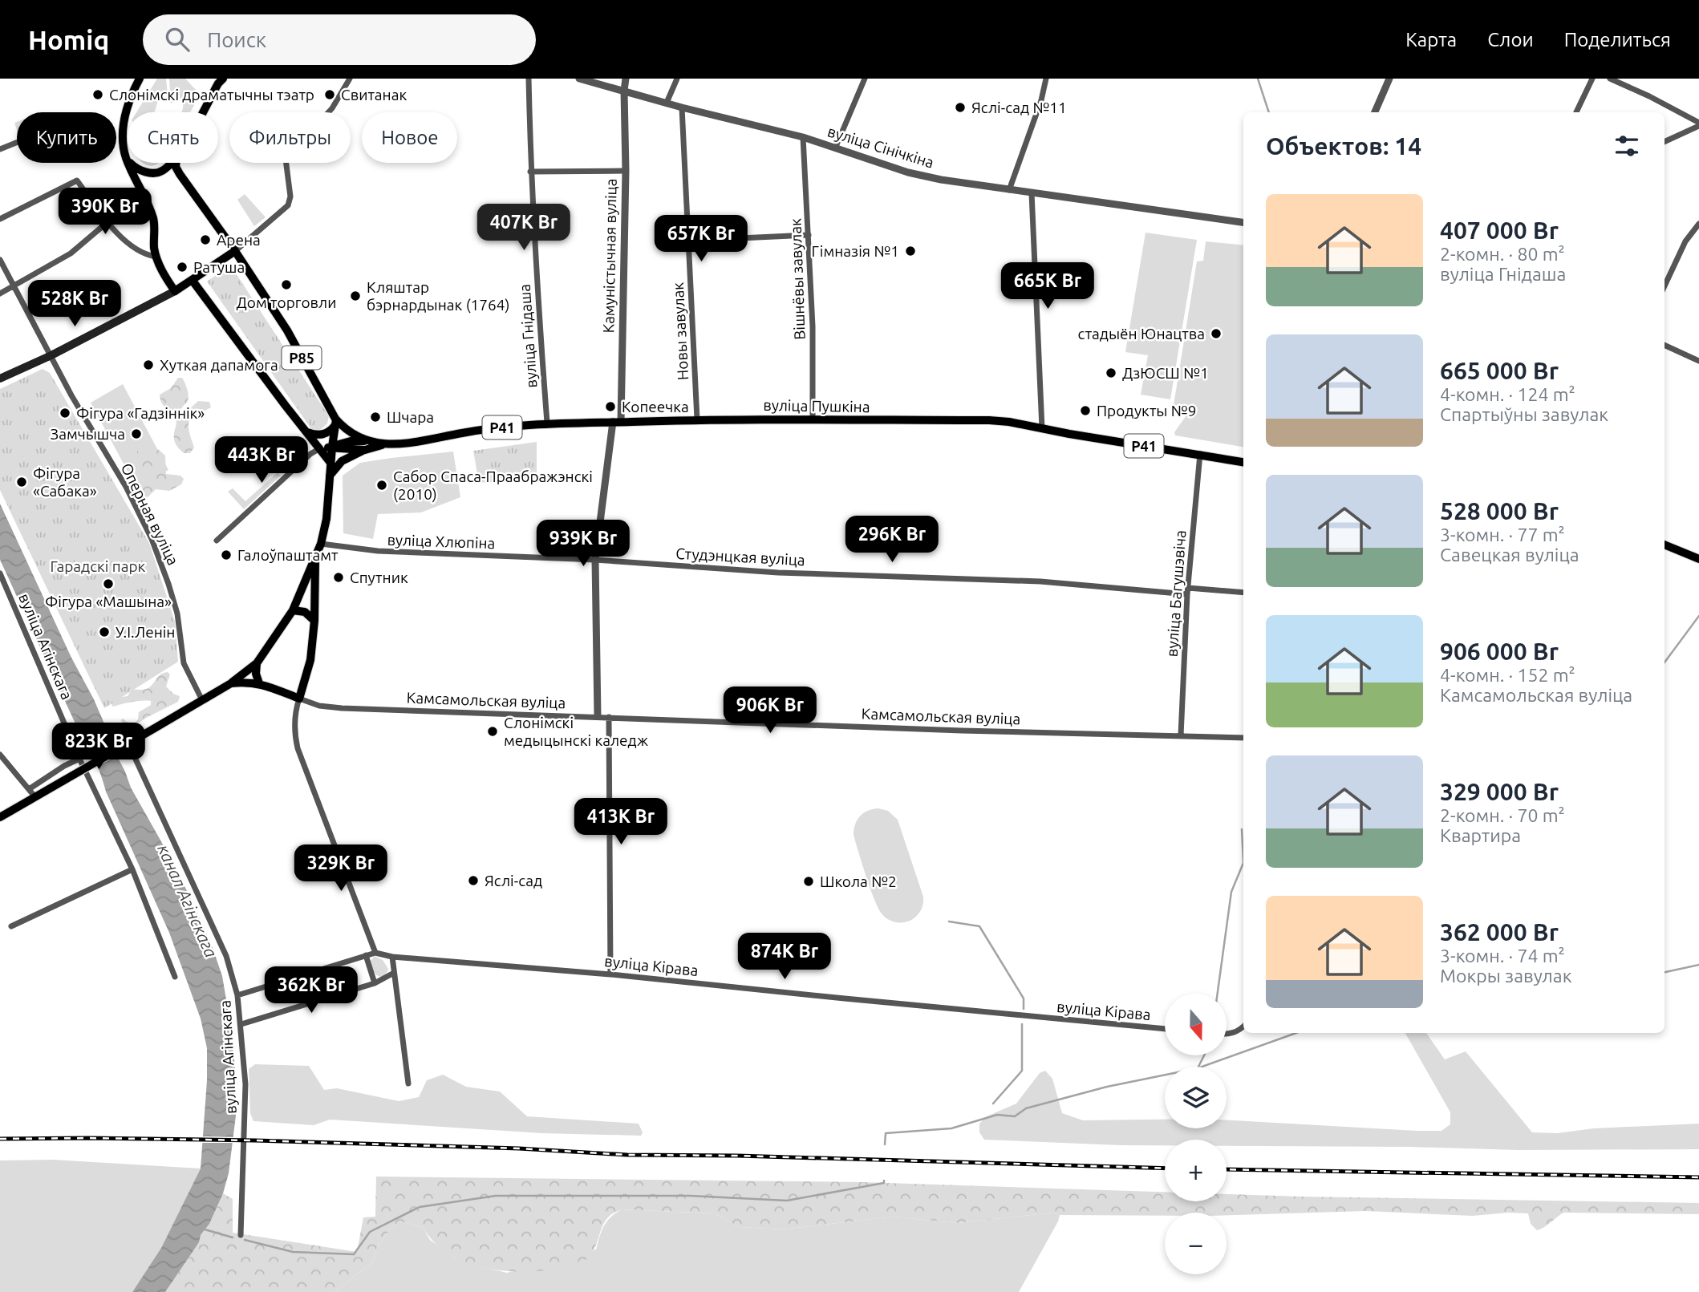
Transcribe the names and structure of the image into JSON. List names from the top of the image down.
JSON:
{
  "streets": {
    "main road": ["Р85", "вуліца Пушкіна", "Р41"],
    "street": [
      "вуліца Сінічкіна",
      "Камуністычная вуліца",
      "Вішнёвы завулак",
      "Новы завулак",
      "вуліца Гнідаша",
      "Оперная вуліца",
      "вуліца Хлюпіна",
      "Студэнцкая вуліца",
      "вуліца Багушэвіча",
      "вуліца Агінскага",
      "Камсамольская вуліца",
      "вуліца Кірава"
    ]
  },
  "crossings": [
    ["вуліца Сінічкіна", "Камуністычная вуліца"],
    ["вуліца Сінічкіна", "Вішнёвы завулак"],
    ["вуліца Сінічкіна", "Новы завулак"],
    ["Камуністычная вуліца", "вуліца Пушкіна"],
    ["Камуністычная вуліца", "вуліца Хлюпіна"],
    ["Камуністычная вуліца", "Студэнцкая вуліца"],
    ["Камуністычная вуліца", "Камсамольская вуліца"],
    ["Вішнёвы завулак", "вуліца Пушкіна"],
    ["Новы завулак", "вуліца Пушкіна"],
    ["вуліца Гнідаша", "вуліца Пушкіна"],
    ["Р85", "вуліца Пушкіна"],
    ["вуліца Пушкіна", "Р41"],
    ["вуліца Пушкіна", "вуліца Багушэвіча"],
    ["вуліца Хлюпіна", "Студэнцкая вуліца"],
    ["Студэнцкая вуліца", "вуліца Багушэвіча"],
    ["вуліца Багушэвіча", "Камсамольская вуліца"]
  ],
  "water": ["канал Агінскага"],
  "parks": ["Гарадскі парк"],
  "places": [
    "Слонімскі драматычны тэатр",
    "Свитанак",
    "Яслі-сад №11",
    "Арена",
    "Гімназія №1",
    "Ратуша",
    "Дом торговли",
    "Кляштар бэрнардынак (1764)",
    "стадыён Юнацтва",
    "Хуткая дапамога",
    "ДзЮСШ №1",
    "Копеечка",
    "Продукты №9",
    "Фігура «Гадзіннік»",
    "Шчара",
    "Замчышча",
    "Фігура «Сабака»",
    "Сабор Спаса-Праабражэнскі (2010)",
    "Галоўпаштамт",
    "Спутник",
    "Фігура «Машына»",
    "У.І.Ленін",
    "Слонімскі медыцынскі каледж",
    "Яслі-сад",
    "Школа №2"
  ],
  "north": "bottom",
  "page": {
    "header": "Homiq",
    "search": "Поиск",
    "nav": ["Карта", "Слои", "Поделиться"],
    "chip": [
      "Купить",
      "Снять",
      "Фильтры",
      "Новое"
    ],
    "heading": "Объектов: 14",
    "list": [
      {
        "name": "407 000 Br",
        "note": "2-комн. · 80 m² · вуліца Гнідаша"
      },
      {
        "name": "665 000 Br",
        "note": "4-комн. · 124 m² · Спартыўны завулак"
      },
      {
        "name": "528 000 Br",
        "note": "3-комн. · 77 m² · Савецкая вуліца"
      },
      {
        "name": "906 000 Br",
        "note": "4-комн. · 152 m² · Камсамольская вуліца"
      },
      {
        "name": "329 000 Br",
        "note": "2-комн. · 70 m² · Квартира"
      },
      {
        "name": "362 000 Br",
        "note": "3-комн. · 74 m² · Мокры завулак"
      }
    ],
    "price": [
      "390K Br",
      "407K Br",
      "657K Br",
      "665K Br",
      "528K Br",
      "443K Br",
      "296K Br",
      "939K Br",
      "906K Br",
      "823K Br",
      "413K Br",
      "329K Br",
      "874K Br",
      "362K Br"
    ],
    "map_buttons": ["+", "−"]
  }
}
